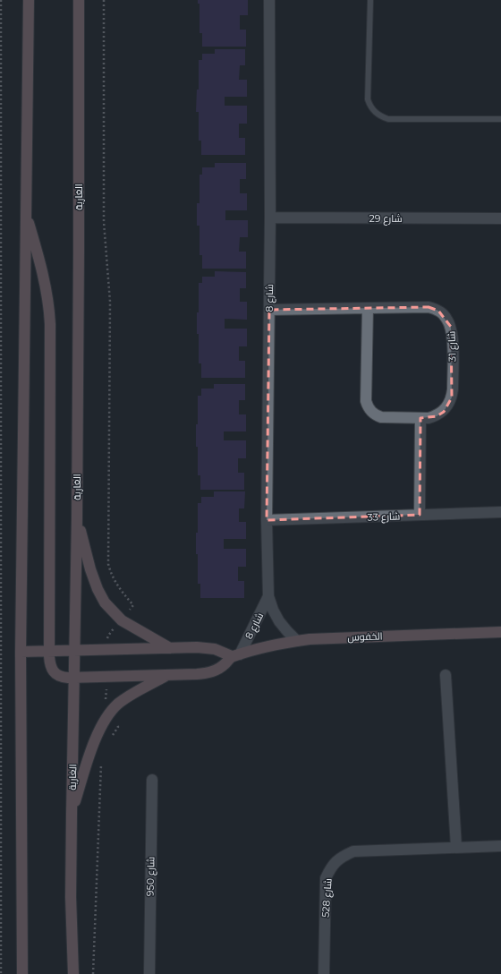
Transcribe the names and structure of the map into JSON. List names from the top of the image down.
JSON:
{
  "streets": {
    "main road": ["الغارية", "الخفوس"],
    "street": [
      "شارع 29",
      "شارع 8",
      "شارع 31",
      "شارع 33",
      "شارع 950",
      "شارع 528"
    ]
  },
  "crossings": [
    ["الغارية", "الخفوس"],
    ["شارع 29", "شارع 8"],
    ["شارع 8", "شارع 31"],
    ["شارع 8", "شارع 33"],
    ["شارع 8", "الخفوس"]
  ]
}
